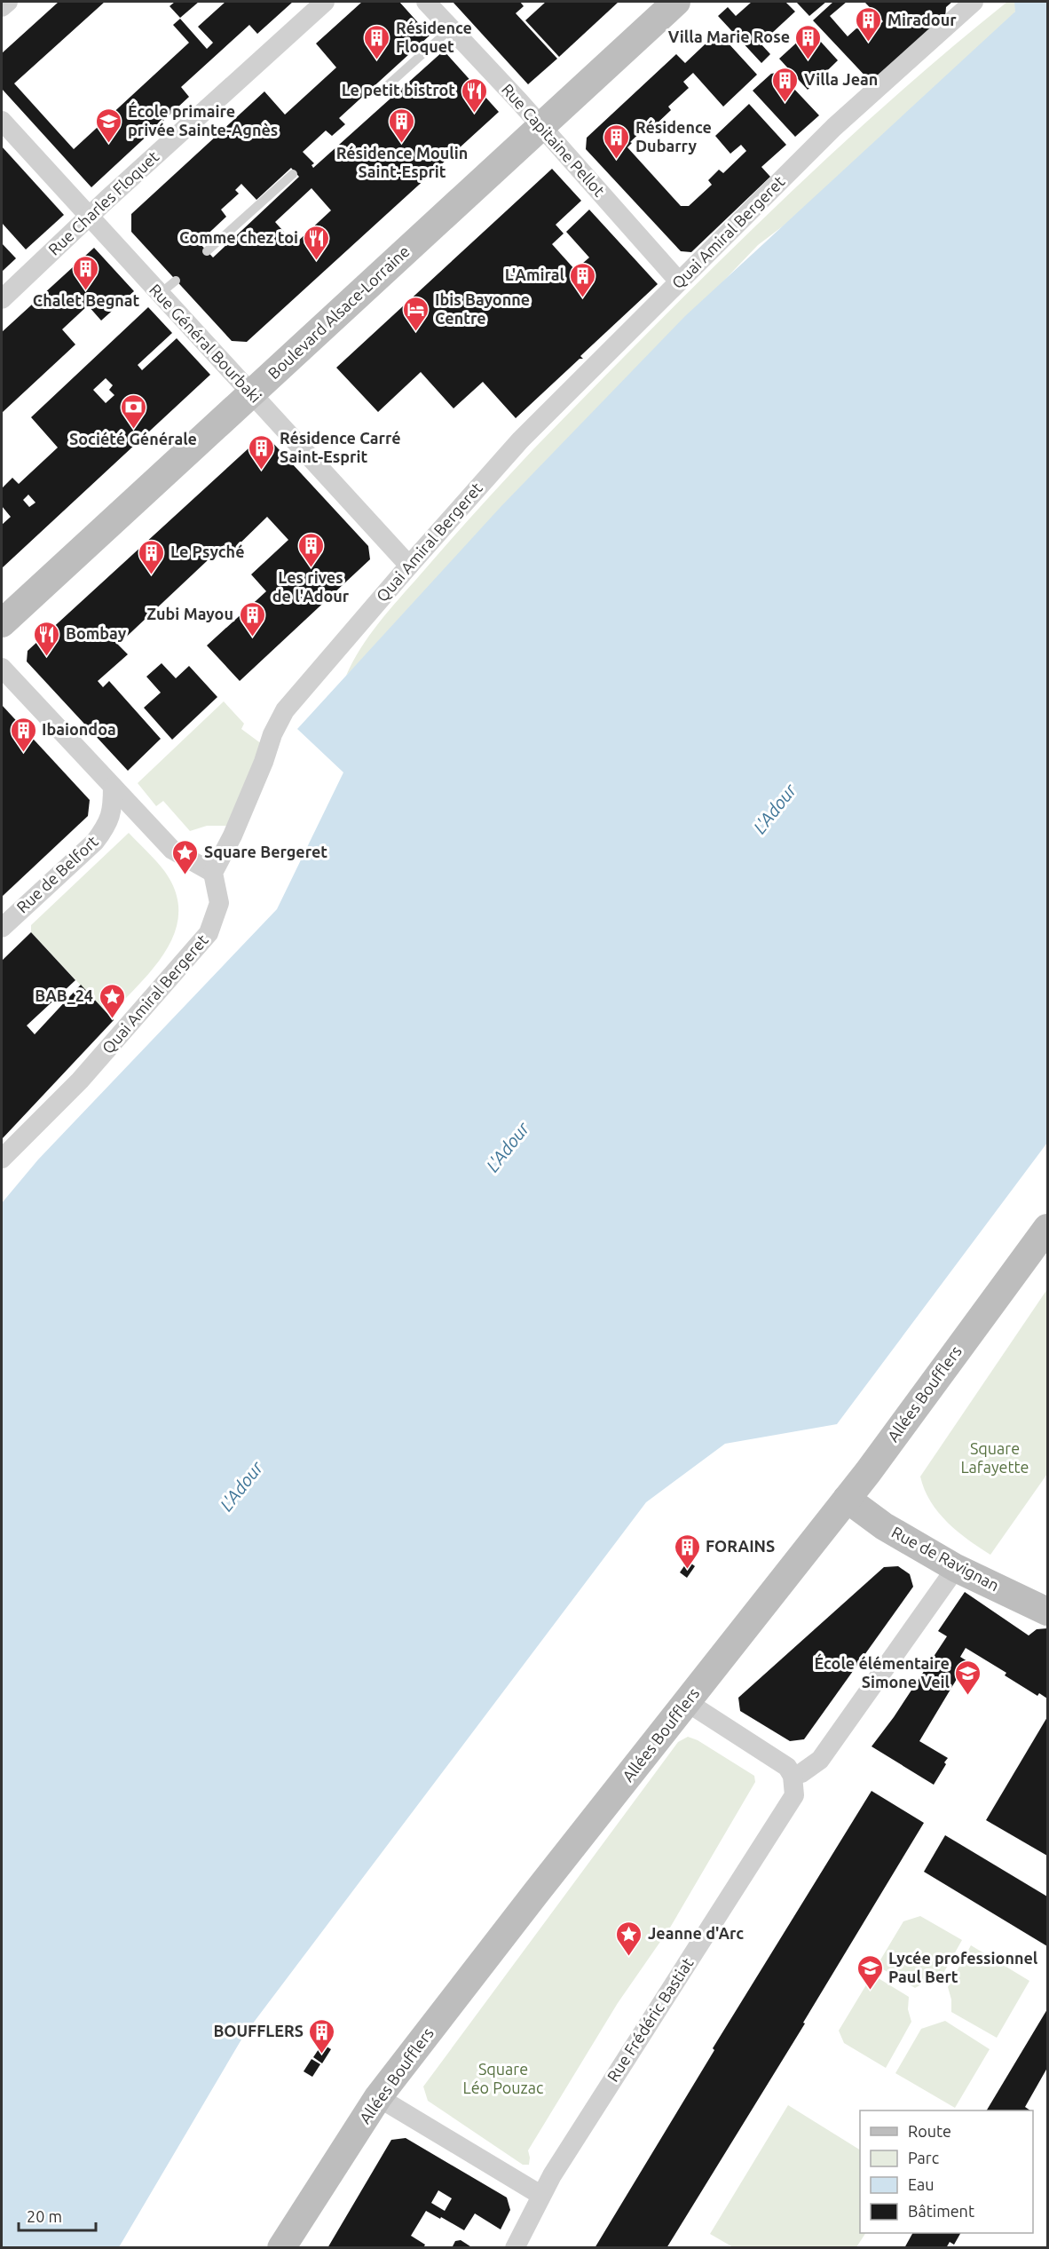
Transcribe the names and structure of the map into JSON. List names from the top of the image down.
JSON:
{
  "streets": {
    "main road": ["Boulevard Alsace-Lorraine", "Allées Boufflers", "Rue de Ravignan"],
    "street": [
      "Rue Capitaine Pellot",
      "Rue Charles Floquet",
      "Quai Amiral Bergeret",
      "Rue Général Bourbaki",
      "Rue de Belfort",
      "Rue Frédéric Bastiat"
    ]
  },
  "crossings": [
    ["Rue Capitaine Pellot", "Quai Amiral Bergeret"],
    ["Rue Capitaine Pellot", "Boulevard Alsace-Lorraine"],
    ["Rue Charles Floquet", "Rue Général Bourbaki"],
    ["Quai Amiral Bergeret", "Rue Général Bourbaki"],
    ["Boulevard Alsace-Lorraine", "Rue Général Bourbaki"],
    ["Allées Boufflers", "Rue de Ravignan"]
  ],
  "water": ["L'Adour"],
  "parks": ["Square Lafayette", "Square Léo Pouzac"],
  "places": {
    "building": [
      "Miradour",
      "Résidence Floquet",
      "Villa Marie Rose",
      "Villa Jean",
      "Résidence Moulin Saint-Esprit",
      "Résidence Dubarry",
      "Chalet Begnat",
      "L'Amiral",
      "Résidence Carré Saint-Esprit",
      "Les rives de l'Adour",
      "Le Psyché",
      "Zubi Mayou",
      "Ibaiondoa",
      "FORAINS",
      "BOUFFLERS"
    ],
    "restaurant": ["Le petit bistrot", "Comme chez toi", "Bombay"],
    "school or university": ["École primaire privée Sainte-Agnès", "École élémentaire Simone Veil", "Lycée professionnel Paul Bert"],
    "hotel": ["Ibis Bayonne Centre"],
    "bank": ["Société Générale"],
    "place": ["Square Bergeret", "BAB_24", "Jeanne d'Arc"]
  },
  "legend": [
    "Route",
    "Parc",
    "Eau",
    "Bâtiment"
  ],
  "scale_bar": "20 m"
}
